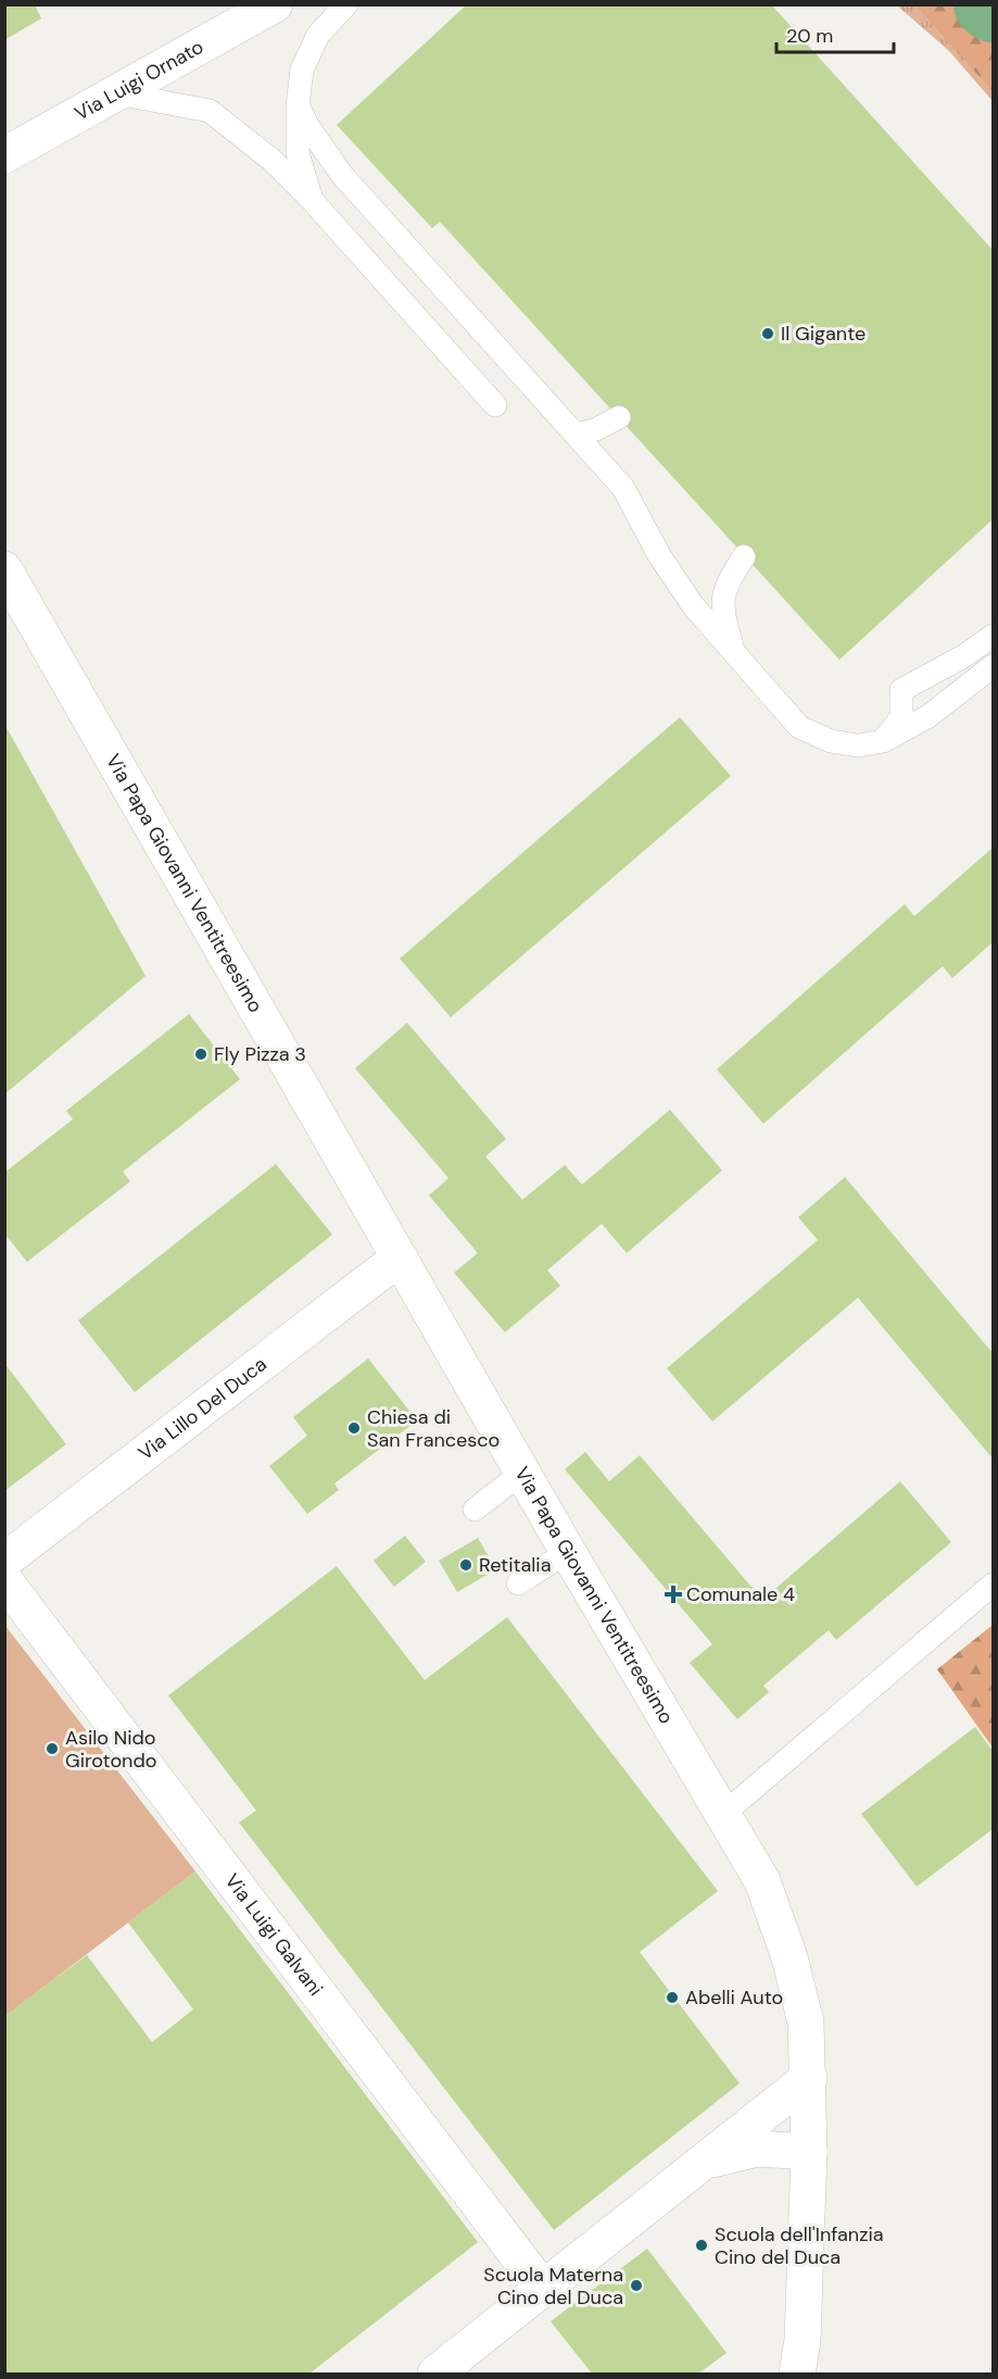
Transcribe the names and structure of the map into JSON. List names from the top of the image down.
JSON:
{
  "streets": {
    "street": [
      "Via Luigi Ornato",
      "Via Papa Giovanni Ventitreesimo",
      "Via Lillo Del Duca",
      "Via Luigi Galvani"
    ]
  },
  "crossings": [
    ["Via Papa Giovanni Ventitreesimo", "Via Lillo Del Duca"]
  ],
  "places": {
    "other": [
      "Il Gigante",
      "Fly Pizza 3",
      "Chiesa di San Francesco",
      "Retitalia",
      "Asilo Nido Girotondo",
      "Abelli Auto",
      "Scuola dell'Infanzia Cino del Duca",
      "Scuola Materna Cino del Duca"
    ],
    "health": ["Comunale 4"]
  },
  "scale_bar": "20 m"
}
